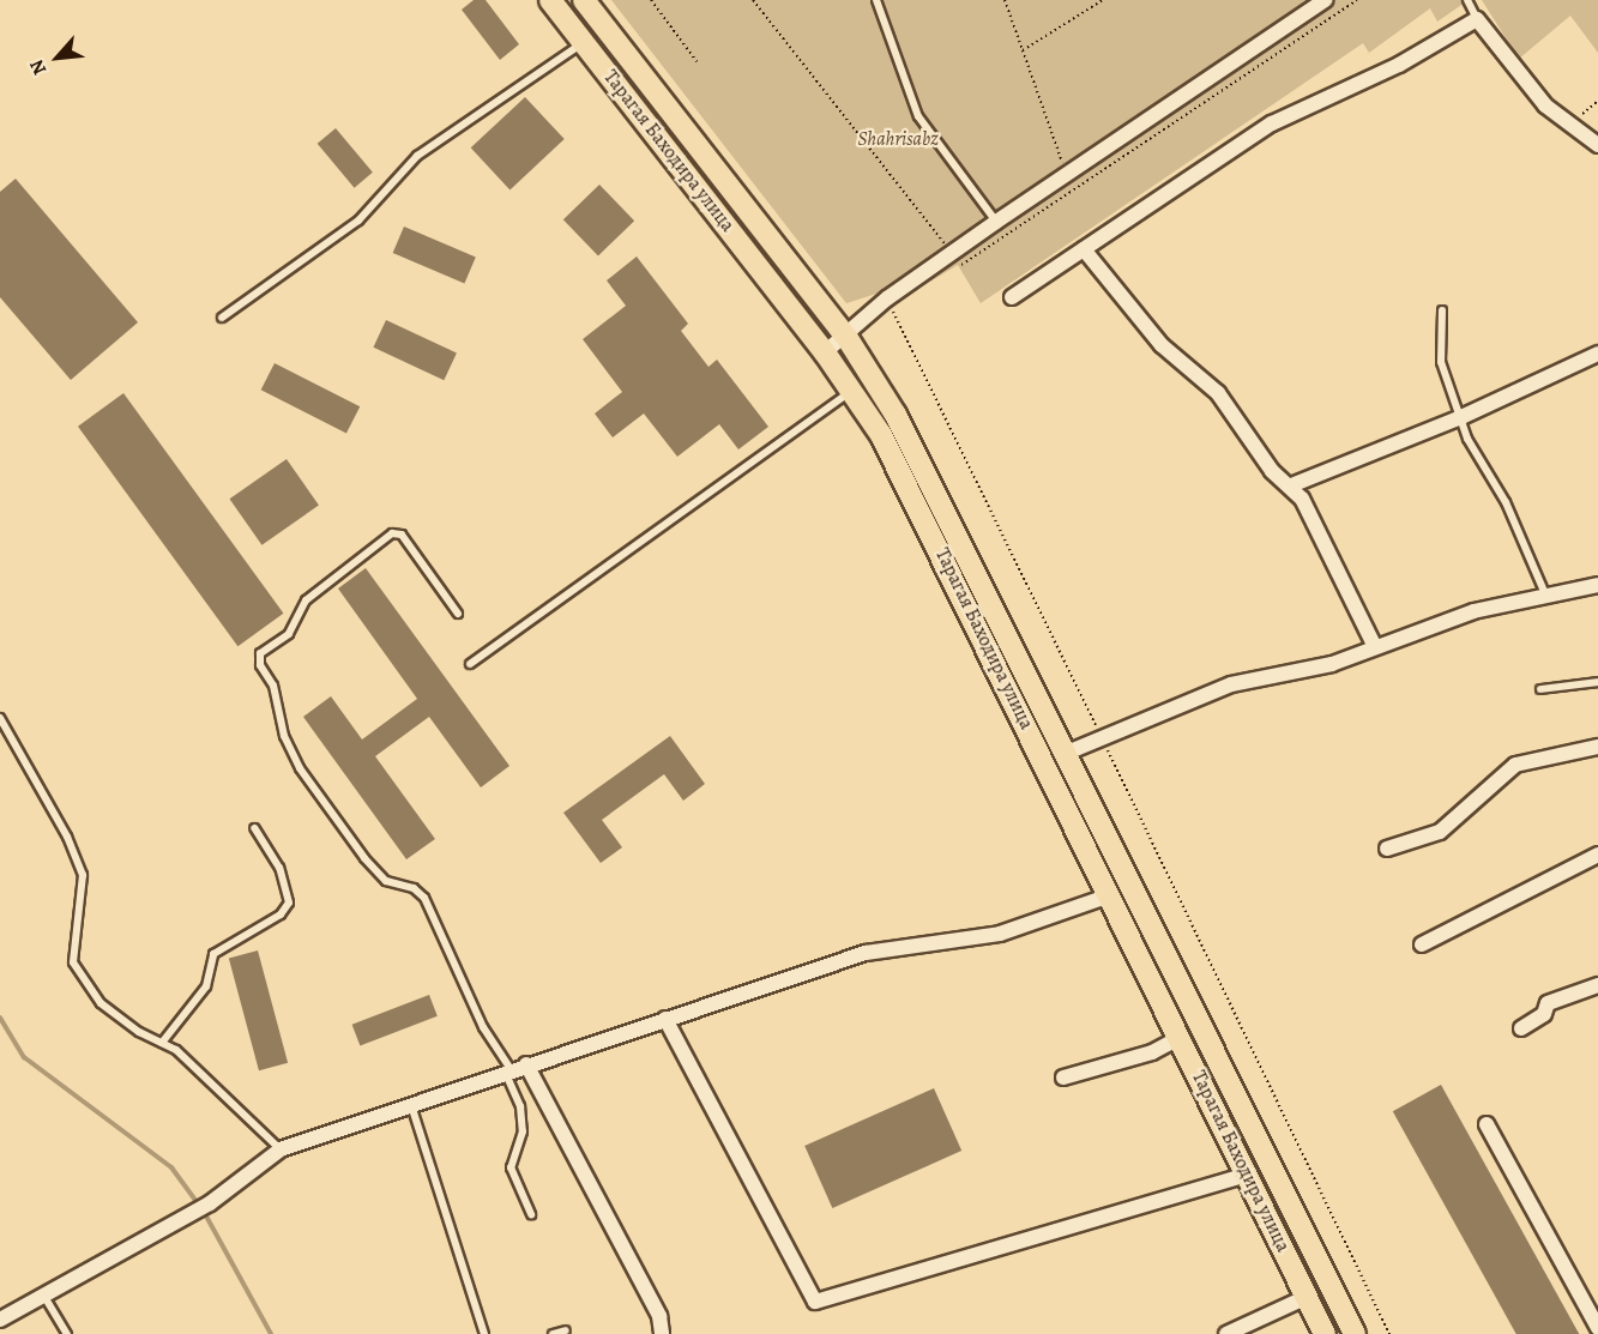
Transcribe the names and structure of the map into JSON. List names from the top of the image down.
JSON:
{
  "streets": {
    "main road": ["Тарагая Баходира улица"]
  },
  "parks": ["Shahrisabz"],
  "north": "bottom left"
}
